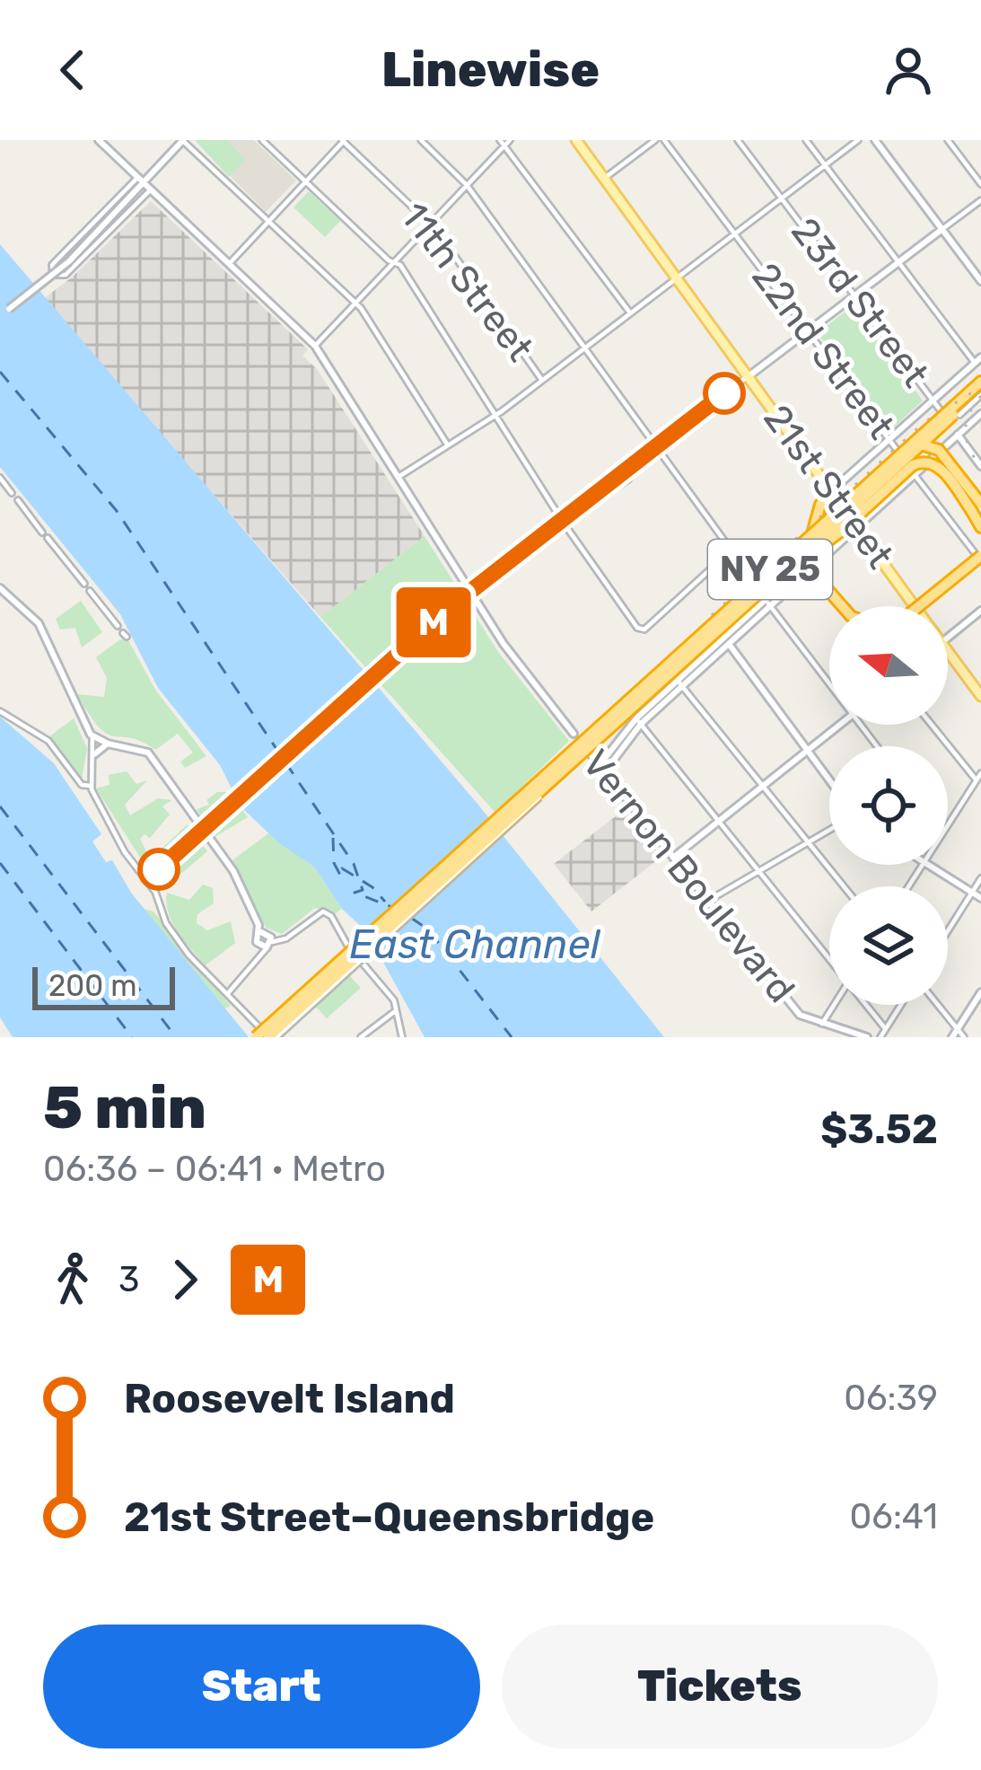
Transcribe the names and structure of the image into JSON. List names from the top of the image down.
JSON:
{
  "streets": {
    "highway": ["NY 25"],
    "main road": ["23rd Street", "21st Street", "Vernon Boulevard"],
    "street": ["11th Street", "22nd Street"]
  },
  "water": ["East Channel"],
  "lines": ["metro line M"],
  "scale_bar": "200 m",
  "north": "left",
  "page": {
    "header": "Linewise",
    "on_map": "M",
    "scale": "200 m",
    "heading": ["5 min", "06:36 – 06:41 · Metro", "$3.52"],
    "legs": ["3", "M"],
    "list": [
      {
        "name": "Roosevelt Island",
        "value": "06:39"
      },
      {
        "name": "21st Street–Queensbridge",
        "value": "06:41"
      }
    ],
    "buttons": ["Start", "Tickets"]
  }
}
